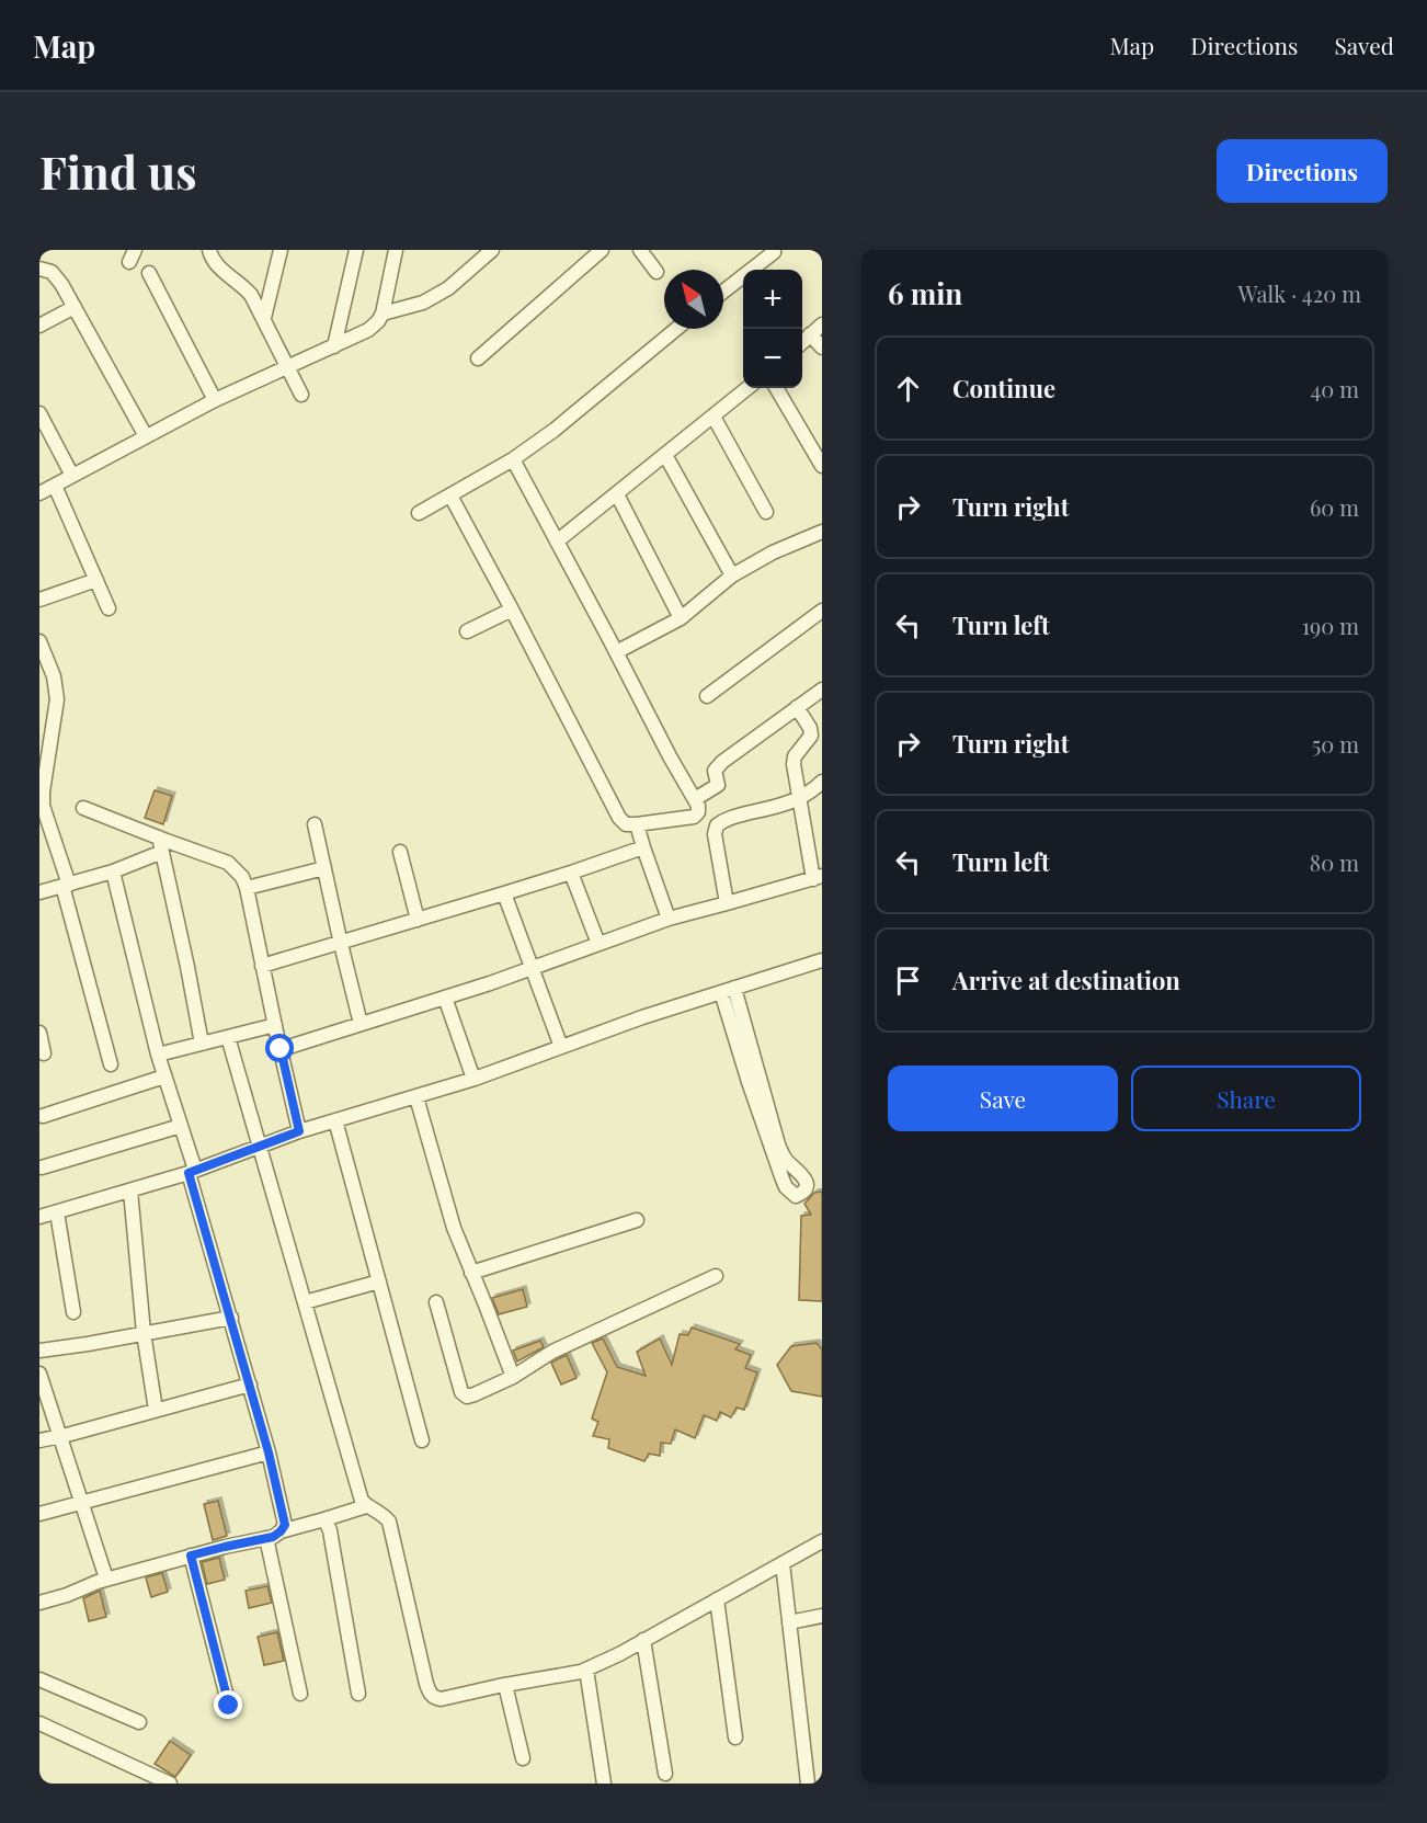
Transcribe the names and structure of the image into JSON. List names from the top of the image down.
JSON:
{
  "north": "top left",
  "page": {
    "header": "Map",
    "nav": ["Map", "Directions", "Saved"],
    "buttons": [
      "Directions",
      ["Save", "Share"]
    ],
    "title": "Find us",
    "heading": ["6 min", "Walk · 420 m"],
    "map_buttons": ["+", "−"],
    "list": [
      ["Continue", "40 m"],
      ["Turn right", "60 m"],
      ["Turn left", "190 m"],
      ["Turn right", "50 m"],
      ["Turn left", "80 m"],
      "Arrive at destination"
    ]
  }
}
